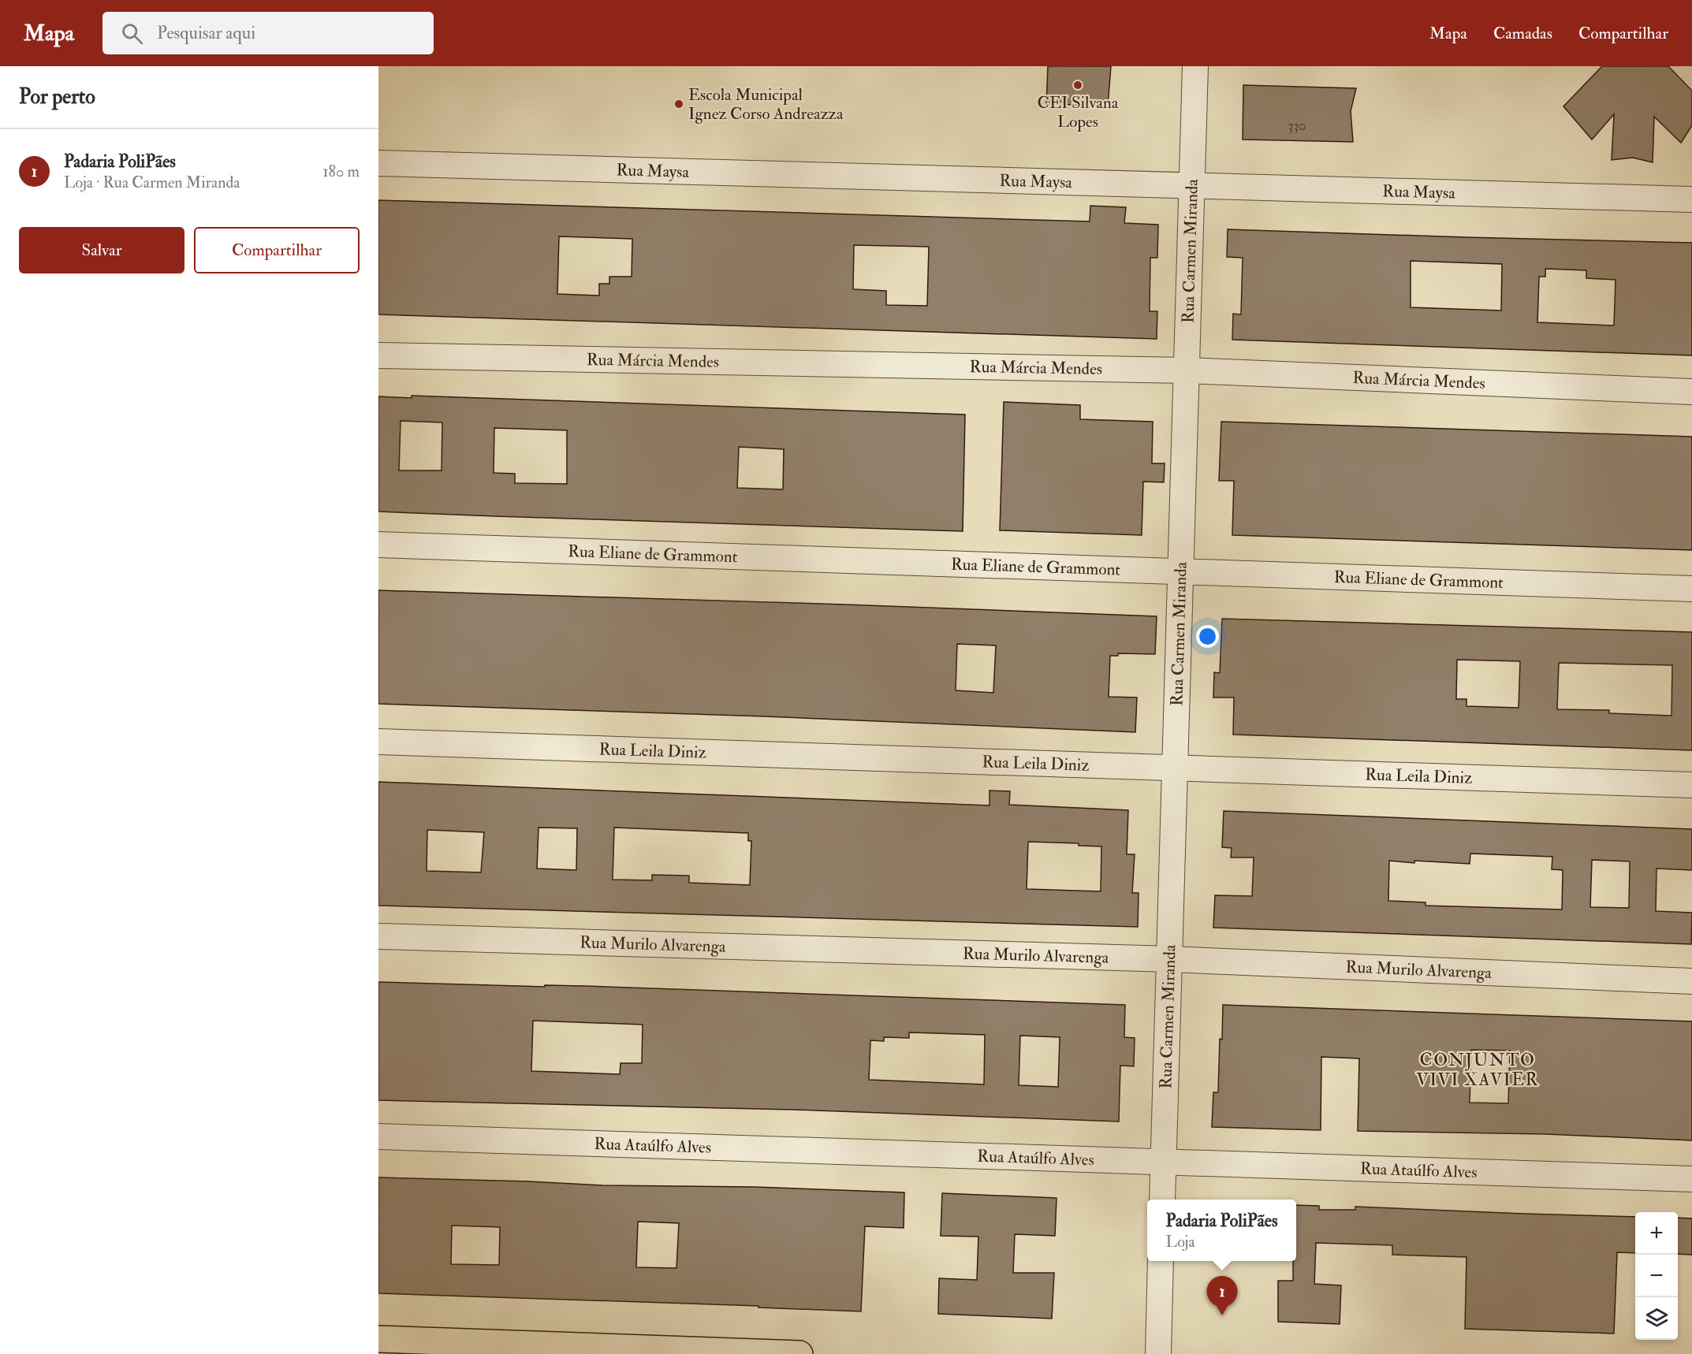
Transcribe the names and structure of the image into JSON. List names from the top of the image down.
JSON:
{
  "streets": {
    "street": [
      "Rua Maysa",
      "Rua Carmen Miranda",
      "Rua Márcia Mendes",
      "Rua Eliane de Grammont",
      "Rua Leila Diniz",
      "Rua Murilo Alvarenga",
      "Rua Ataúlfo Alves"
    ]
  },
  "crossings": [
    ["Rua Maysa", "Rua Carmen Miranda"],
    ["Rua Carmen Miranda", "Rua Márcia Mendes"],
    ["Rua Carmen Miranda", "Rua Eliane de Grammont"],
    ["Rua Carmen Miranda", "Rua Leila Diniz"],
    ["Rua Carmen Miranda", "Rua Murilo Alvarenga"],
    ["Rua Carmen Miranda", "Rua Ataúlfo Alves"]
  ],
  "districts": ["CONJUNTO VIVI XAVIER"],
  "places": ["CEI Silvana Lopes", "Escola Municipal Ignez Corso Andreazza"],
  "house_numbers": ["330"],
  "page": {
    "header": "Mapa",
    "search": "Pesquisar aqui",
    "nav": ["Mapa", "Camadas", "Compartilhar"],
    "heading": "Por perto",
    "list": [
      {
        "mark": "1",
        "name": "Padaria PoliPães",
        "note": "Loja · Rua Carmen Miranda",
        "value": "180 m"
      }
    ],
    "buttons": ["Salvar", "Compartilhar"],
    "popup": ["Padaria PoliPães", "Loja"],
    "map_buttons": ["+", "−"],
    "pins": "1"
  }
}
